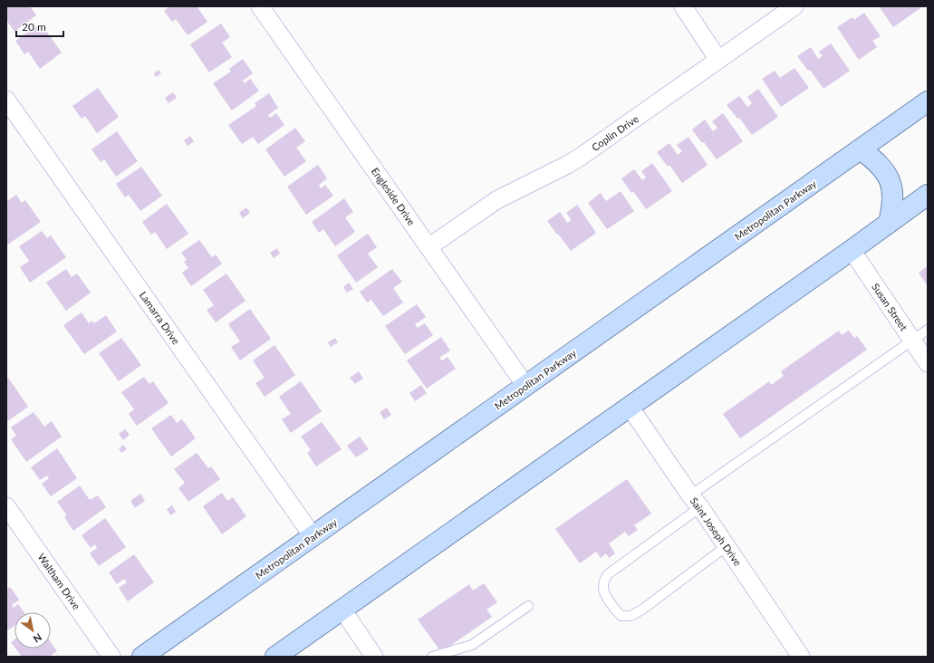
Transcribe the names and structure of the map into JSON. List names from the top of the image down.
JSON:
{
  "streets": {
    "main road": ["Metropolitan Parkway"],
    "street": [
      "Coplin Drive",
      "Engleside Drive",
      "Susan Street",
      "Lamarra Drive",
      "Saint Joseph Drive",
      "Waltham Drive"
    ]
  },
  "crossings": [
    ["Coplin Drive", "Engleside Drive"],
    ["Engleside Drive", "Metropolitan Parkway"],
    ["Metropolitan Parkway", "Lamarra Drive"]
  ],
  "scale_bar": "20 m",
  "north": "bottom right"
}
